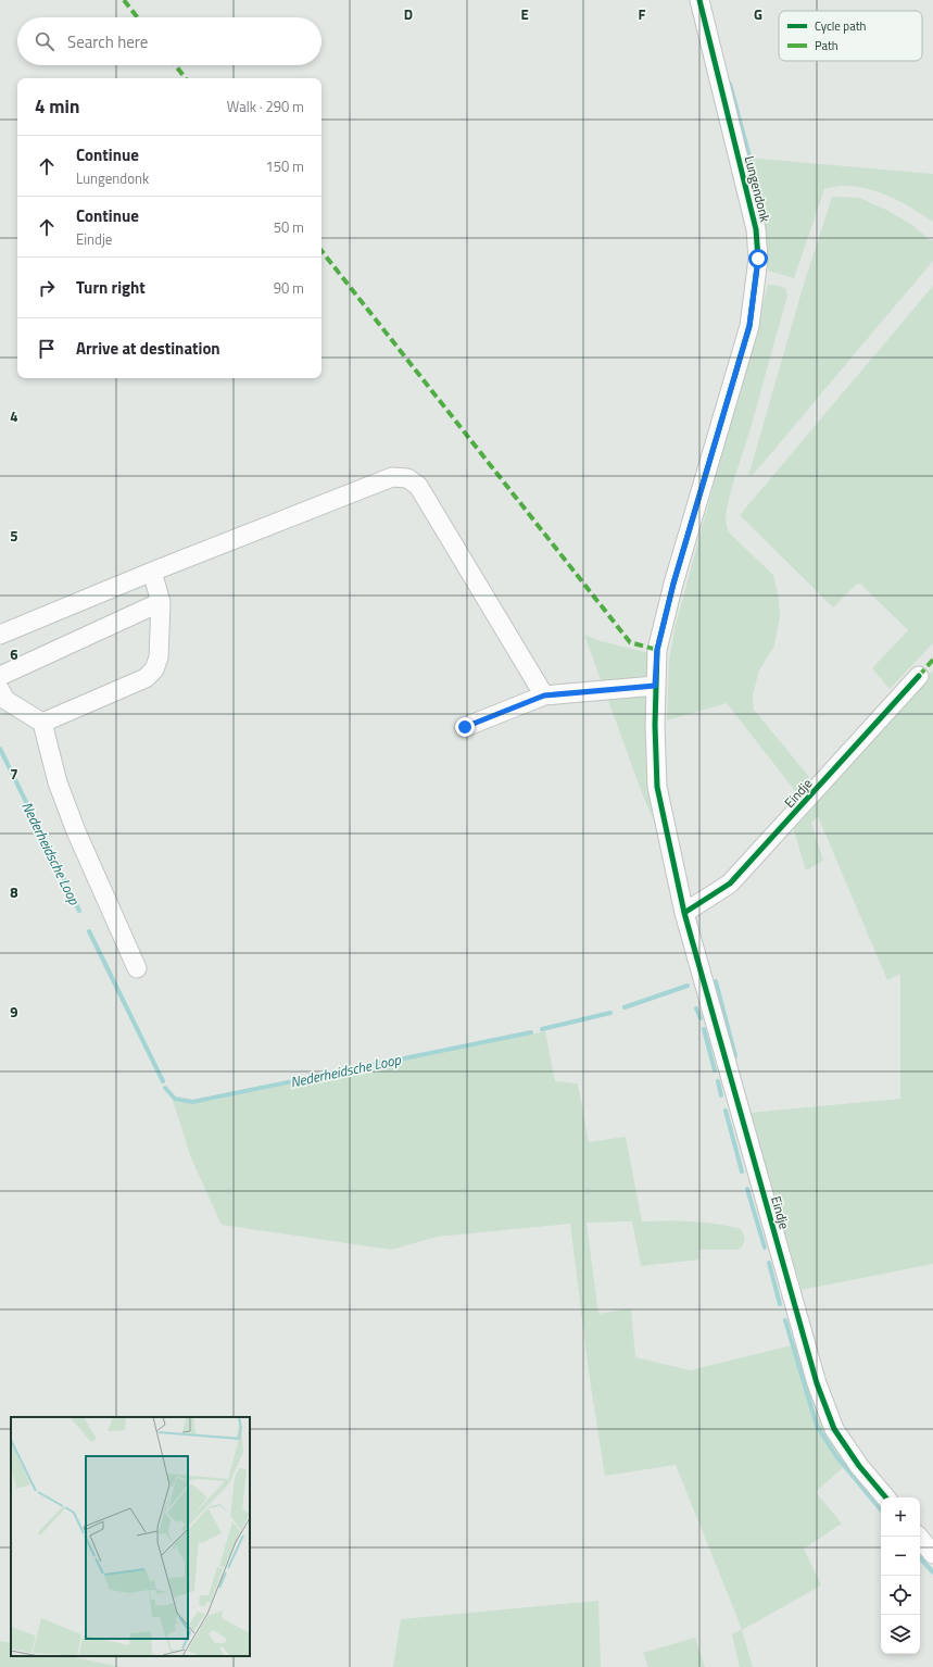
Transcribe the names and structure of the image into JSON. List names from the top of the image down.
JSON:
{
  "streets": {
    "street": ["Lungendonk", "Eindje"]
  },
  "crossings": [
    ["Lungendonk", "Eindje"]
  ],
  "water": ["Nederheidsche Loop"],
  "legend": ["Cycle path", "Path"],
  "page": {
    "search": "Search here",
    "heading": ["4 min", "Walk · 290 m"],
    "list": [
      ["Continue", "Lungendonk", "150 m"],
      ["Continue", "Eindje", "50 m"],
      ["Turn right", "90 m"],
      "Arrive at destination"
    ],
    "map_buttons": ["+", "−"]
  },
  "grid": {
    "columns": [
      "D",
      "E",
      "F",
      "G"
    ],
    "rows": [
      "4",
      "5",
      "6",
      "7",
      "8",
      "9"
    ]
  }
}
